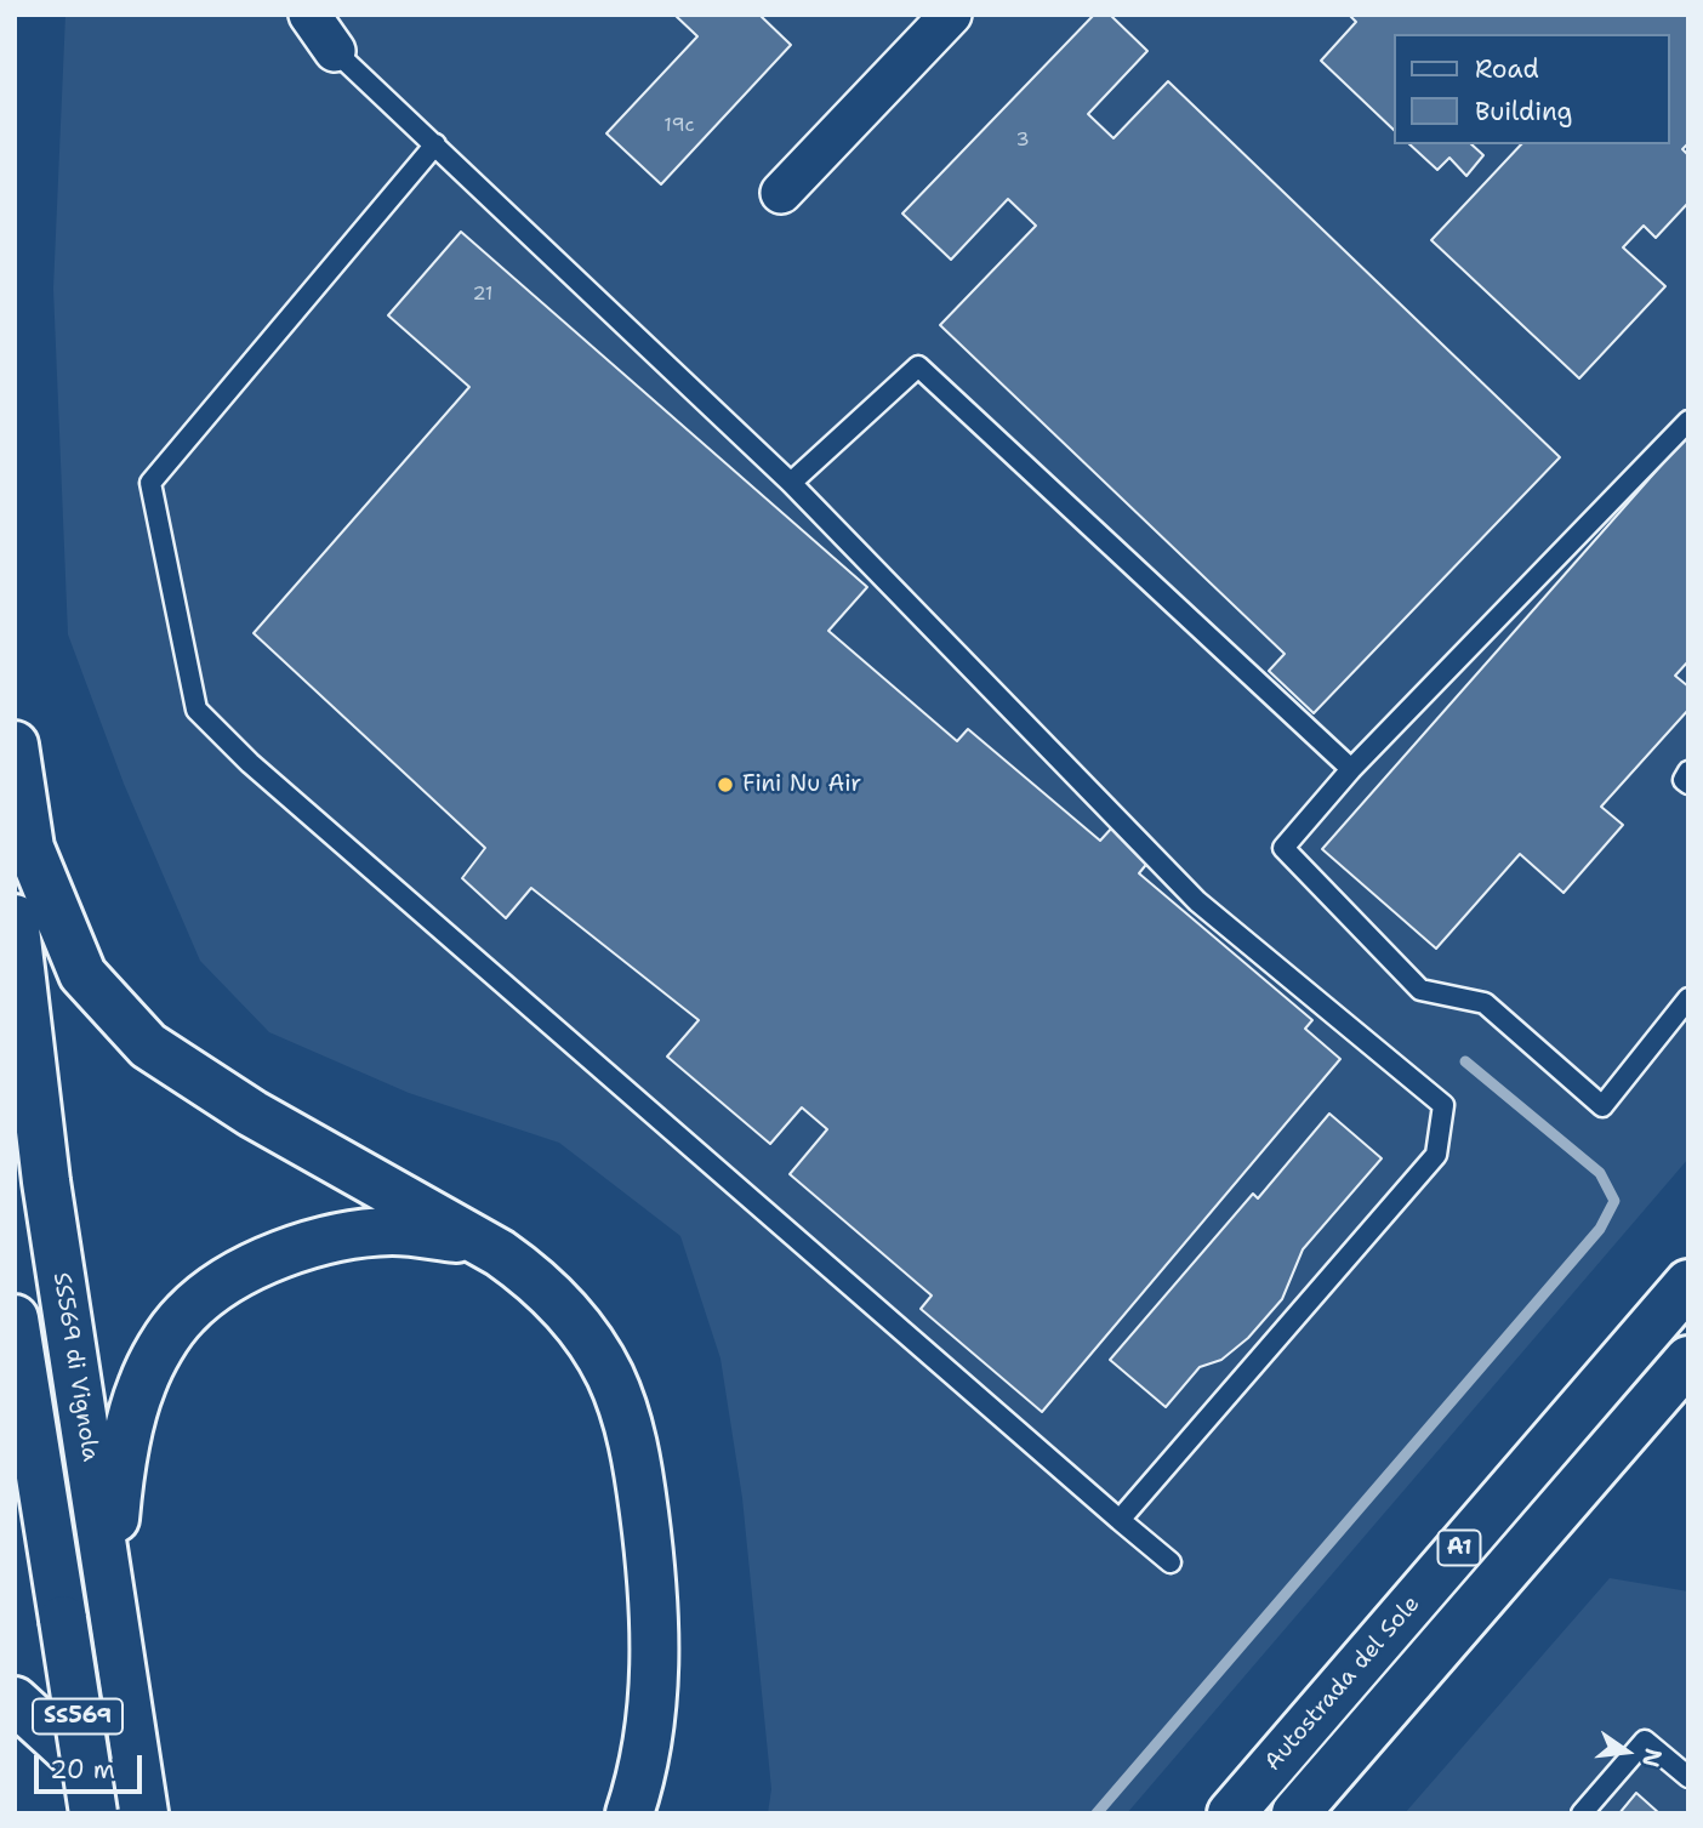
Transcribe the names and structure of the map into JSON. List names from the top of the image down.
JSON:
{
  "streets": {
    "main road": [
      "SS569 di Vignola",
      "A1",
      "Autostrada del Sole",
      "SS569"
    ]
  },
  "places": ["Fini Nu Air"],
  "house_numbers": ["19c", "3", "21"],
  "legend": ["Road", "Building"],
  "scale_bar": "20 m",
  "north": "right"
}
